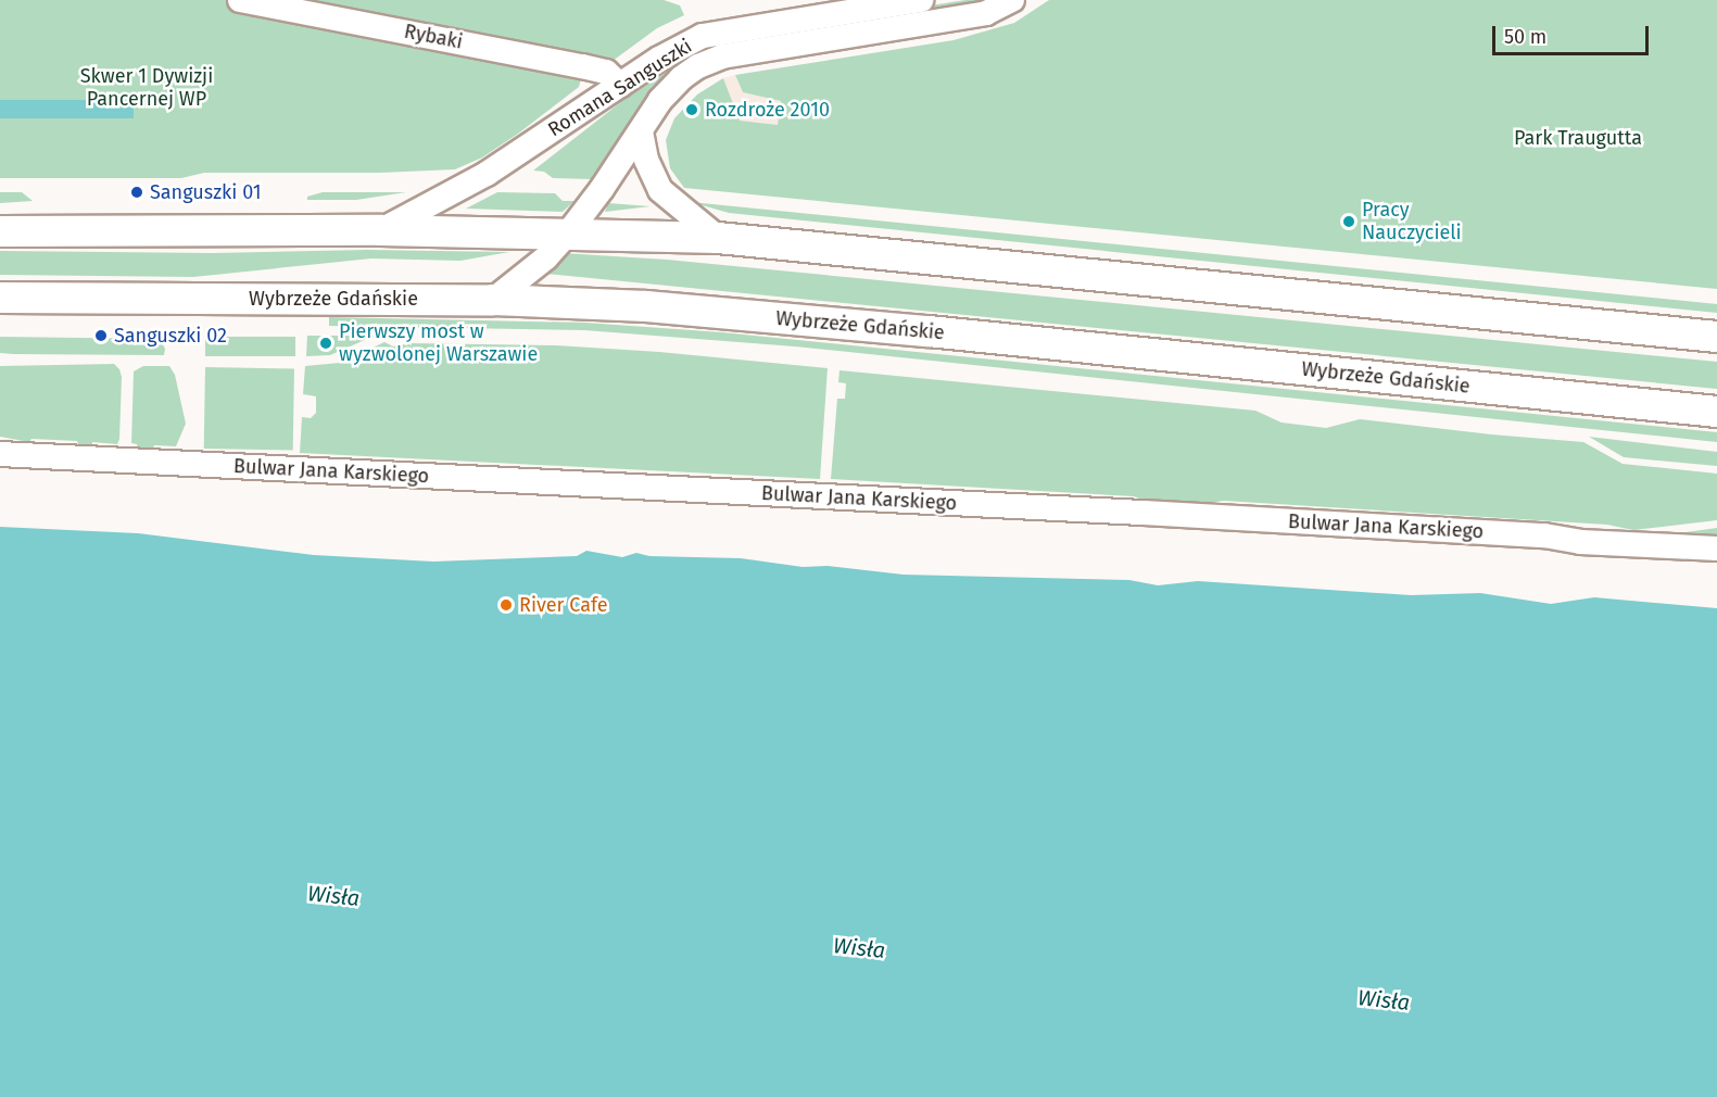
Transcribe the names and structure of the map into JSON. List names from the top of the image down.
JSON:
{
  "streets": {
    "main road": ["Wybrzeże Gdańskie"],
    "street": ["Rybaki", "Romana Sanguszki", "Bulwar Jana Karskiego"]
  },
  "crossings": [
    ["Rybaki", "Romana Sanguszki"],
    ["Romana Sanguszki", "Wybrzeże Gdańskie"]
  ],
  "water": ["Wisła"],
  "parks": ["Skwer 1 Dywizji Pancernej WP", "Park Traugutta"],
  "places": [
    "Rozdroże 2010",
    "Sanguszki 01",
    "Pracy Nauczycieli",
    "Sanguszki 02",
    "Pierwszy most w wyzwolonej Warszawie",
    "River Cafe"
  ],
  "scale_bar": "50 m"
}
